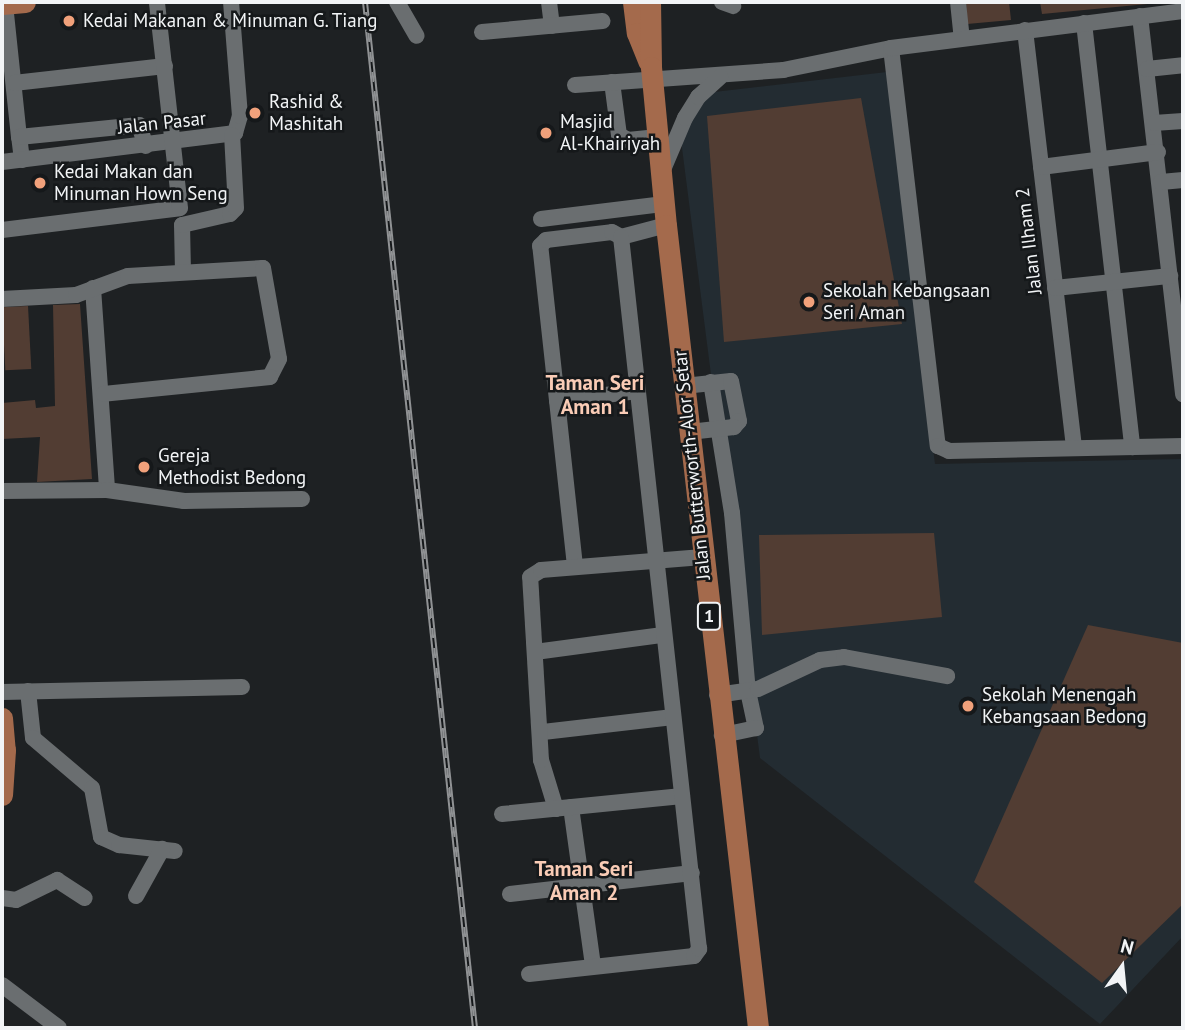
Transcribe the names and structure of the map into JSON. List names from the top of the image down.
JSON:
{
  "streets": {
    "main road": ["Jalan Butterworth-Alor Setar", "1"],
    "street": ["Jalan Pasar", "Jalan Ilham 2"]
  },
  "districts": ["Taman Seri Aman 1", "Taman Seri Aman 2"],
  "places": [
    "Kedai Makanan & Minuman G. Tiang",
    "Rashid & Mashitah",
    "Masjid Al-Khairiyah",
    "Kedai Makan dan Minuman Hown Seng",
    "Sekolah Kebangsaan Seri Aman",
    "Gereja Methodist Bedong",
    "Sekolah Menengah Kebangsaan Bedong"
  ],
  "north": "top"
}
